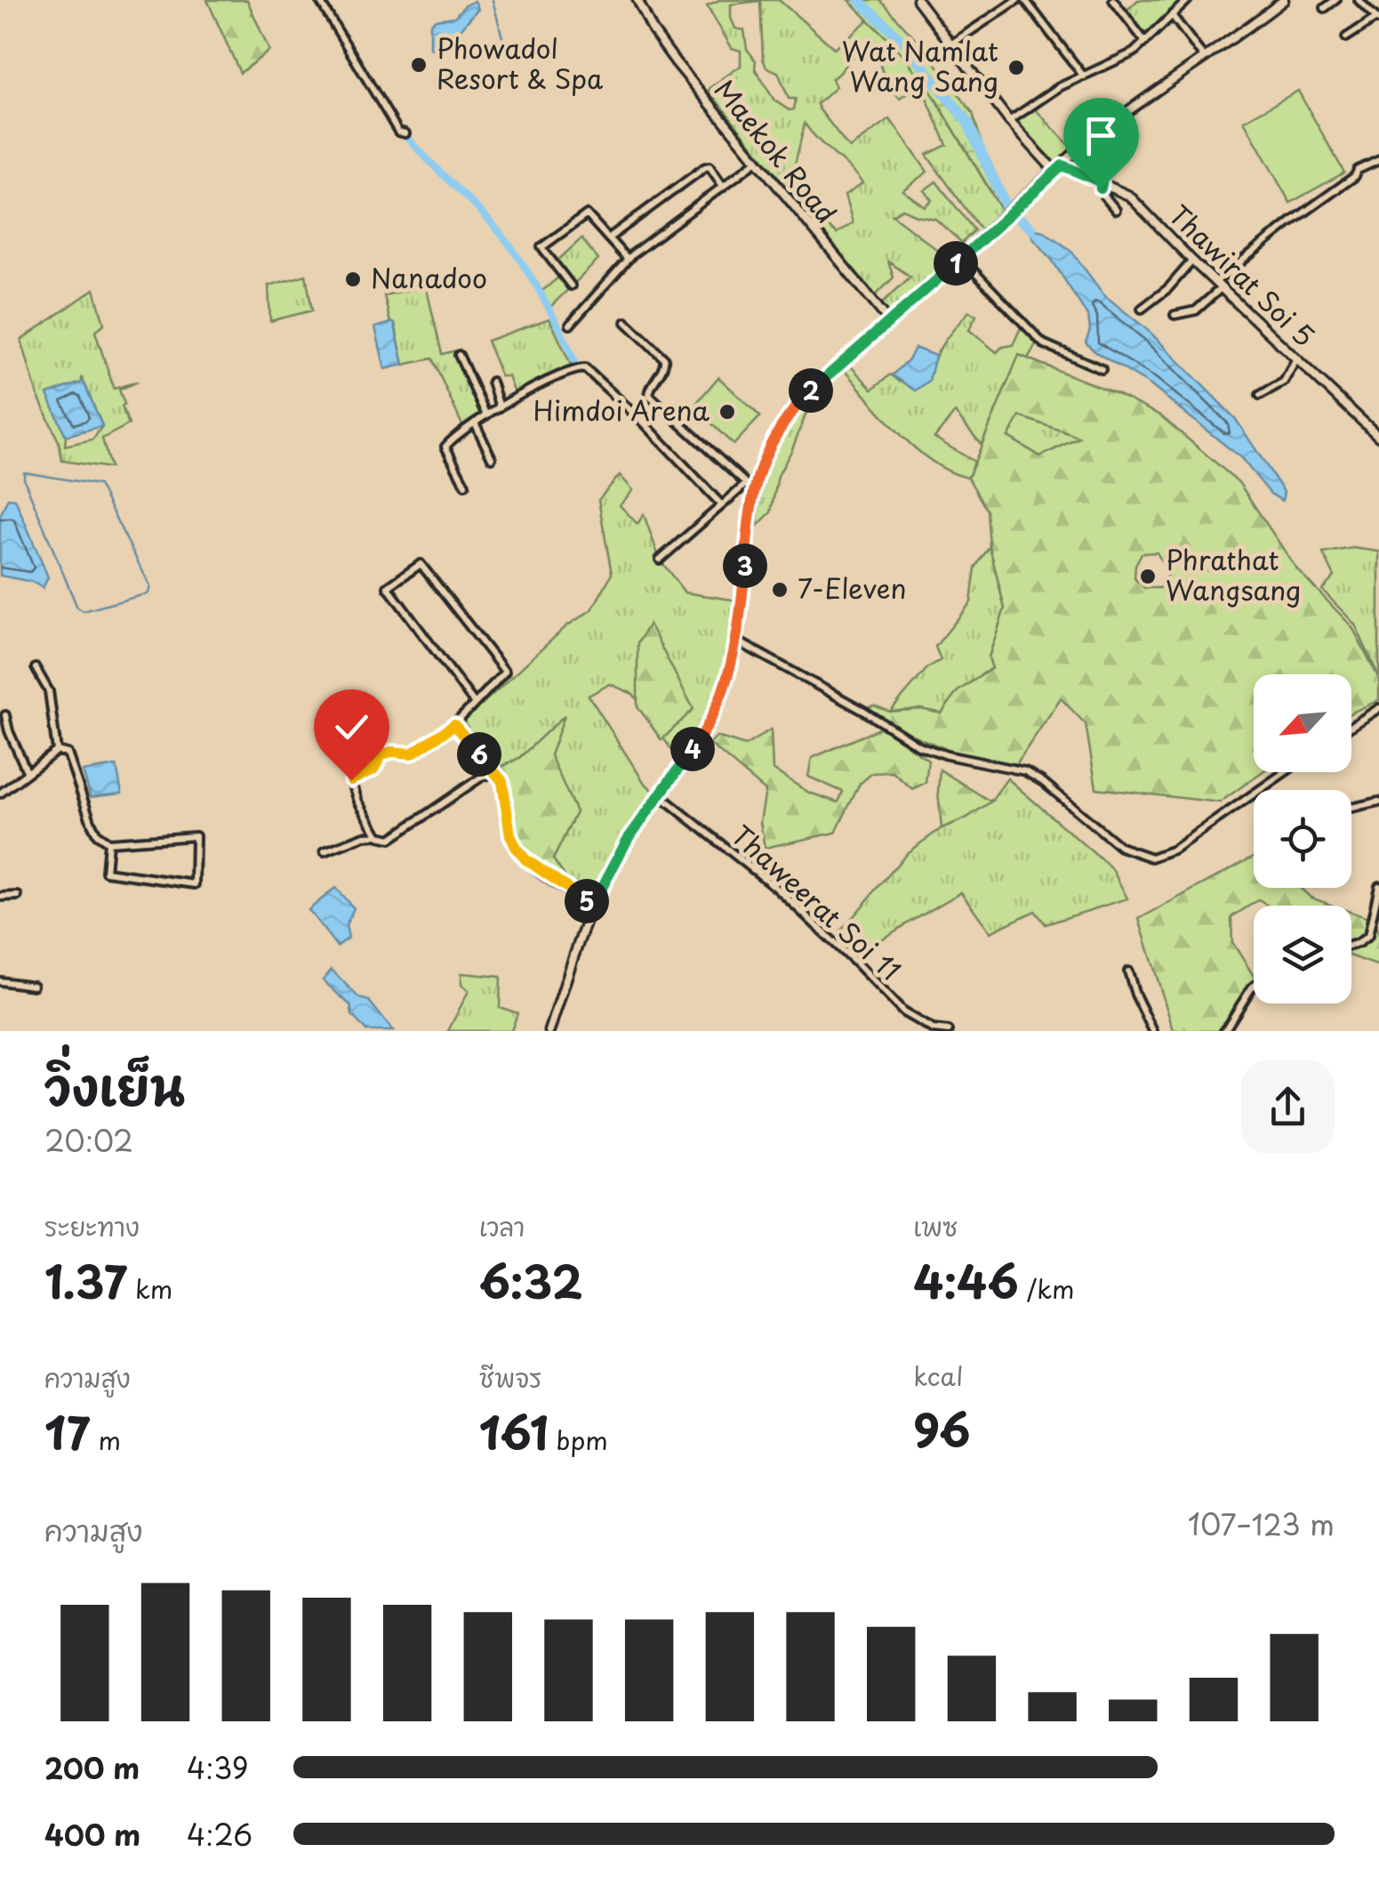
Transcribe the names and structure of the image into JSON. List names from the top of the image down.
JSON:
{
  "streets": {
    "street": ["Maekok Road", "Thawirat Soi 5", "Thaweerat Soi 11"]
  },
  "places": [
    "Phowadol Resort & Spa",
    "Wat Namlat Wang Sang",
    "Nanadoo",
    "Himdoi Arena",
    "Phrathat Wangsang",
    "7-Eleven"
  ],
  "north": "bottom left",
  "page": {
    "pins": [
      "1",
      "2",
      "3",
      "4",
      "6",
      "5"
    ],
    "heading": ["วิ่งเย็น", "20:02"],
    "stats": [
      ["ระยะทาง", "1.37 km"],
      ["เวลา", "6:32"],
      ["เพซ", "4:46 /km"],
      ["ความสูง", "17 m"],
      ["ชีพจร", "161 bpm"],
      ["kcal", "96"]
    ],
    "chart": ["ความสูง", "107–123 m"],
    "list": [
      {
        "name": "200 m",
        "note": "4:39"
      },
      {
        "name": "400 m",
        "note": "4:26"
      }
    ]
  }
}
